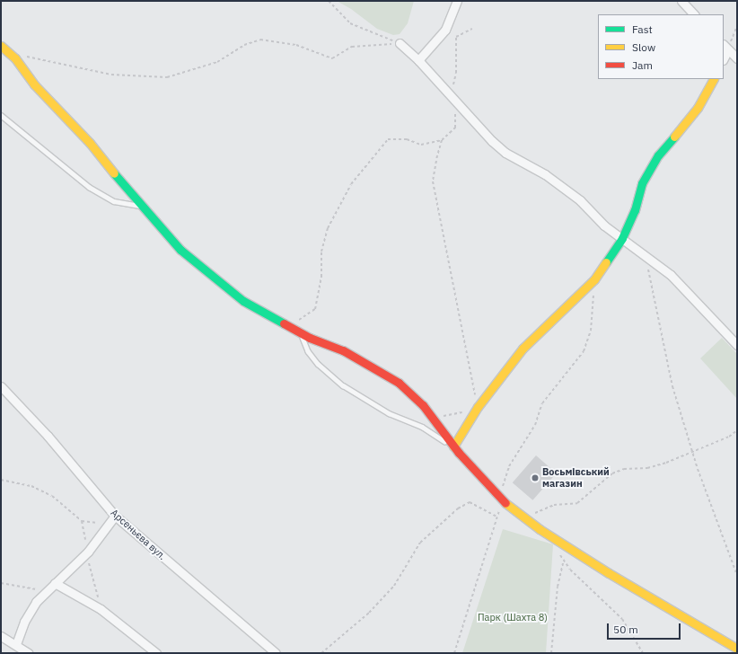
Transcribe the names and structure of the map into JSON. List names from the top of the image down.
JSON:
{
  "streets": {
    "street": ["Арсеньєва вул."]
  },
  "parks": ["Парк (Шахта 8)"],
  "places": ["Восьмівський магазин"],
  "legend": ["Fast", "Slow", "Jam"],
  "scale_bar": "50 m"
}
